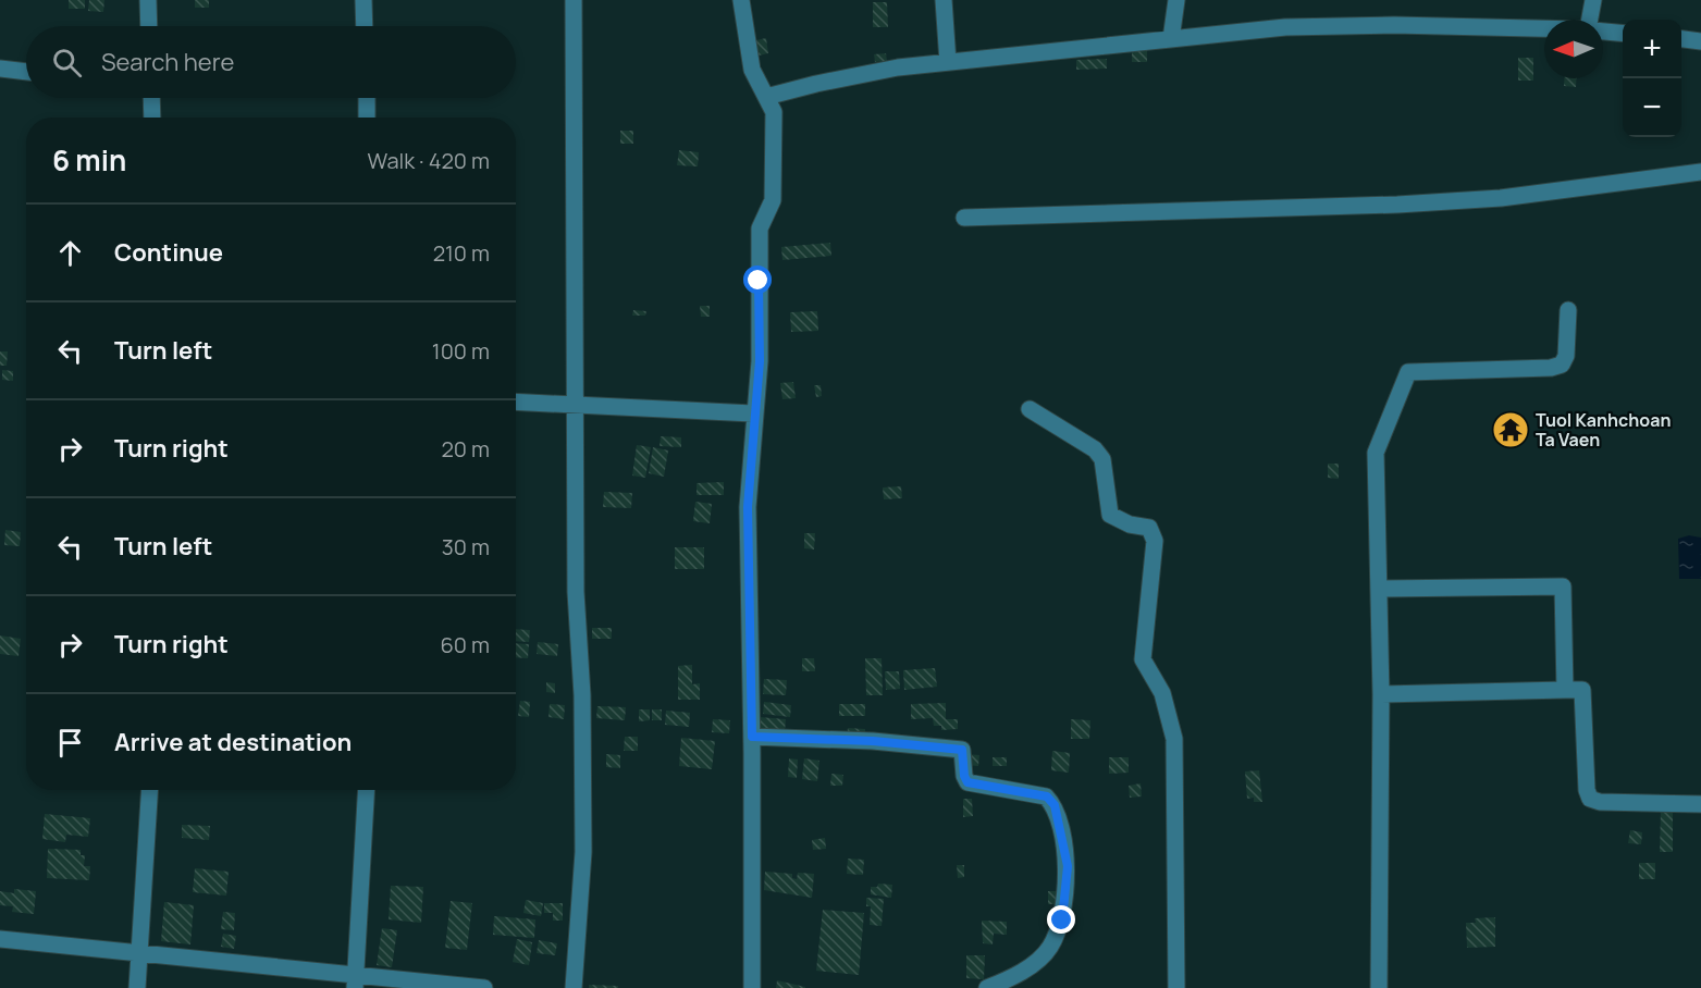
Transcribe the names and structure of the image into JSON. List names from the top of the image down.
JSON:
{
  "places": {
    "temple": ["Tuol Kanhchoan Ta Vaen"]
  },
  "north": "left",
  "page": {
    "map_buttons": ["+", "−"],
    "search": "Search here",
    "heading": ["6 min", "Walk · 420 m"],
    "list": [
      ["Continue", "210 m"],
      ["Turn left", "100 m"],
      ["Turn right", "20 m"],
      ["Turn left", "30 m"],
      ["Turn right", "60 m"],
      "Arrive at destination"
    ]
  }
}
